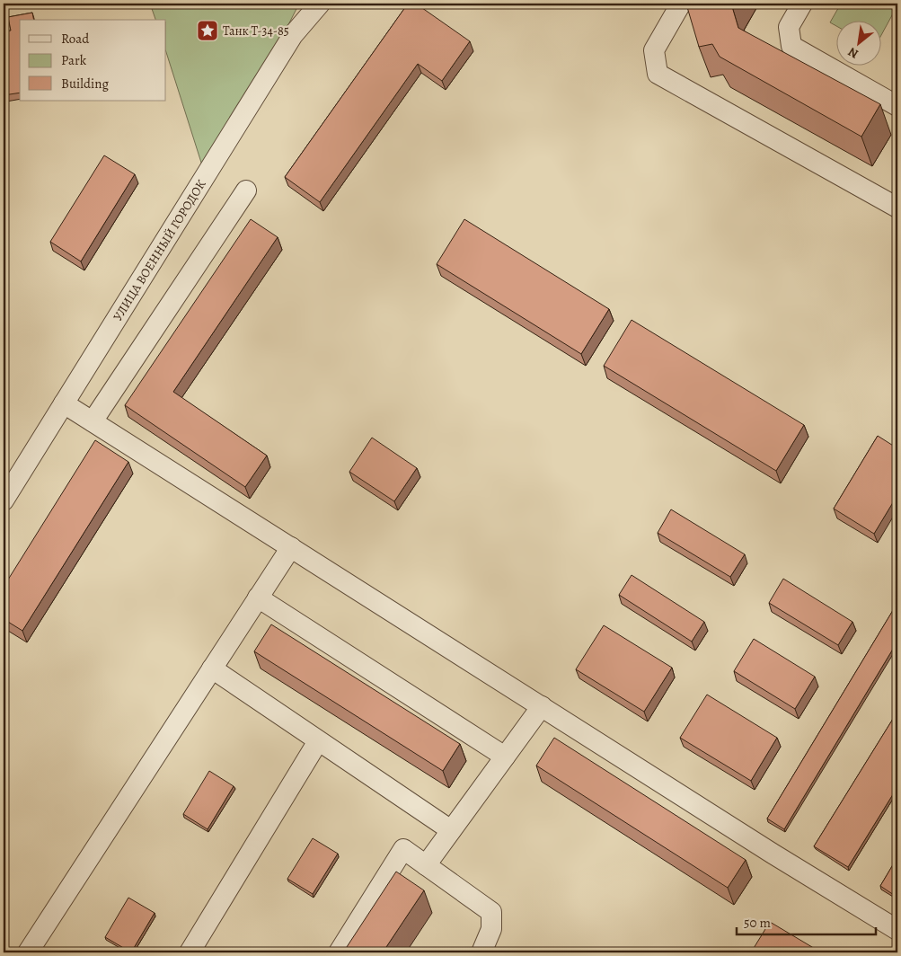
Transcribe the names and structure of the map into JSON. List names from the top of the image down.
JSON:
{
  "streets": {
    "street": ["УЛИЦА ВОЕННЫЙ ГОРОДОК"]
  },
  "places": {
    "place": ["Танк Т-34-85"]
  },
  "legend": ["Road", "Park", "Building"],
  "scale_bar": "50 m",
  "north": "bottom left"
}
